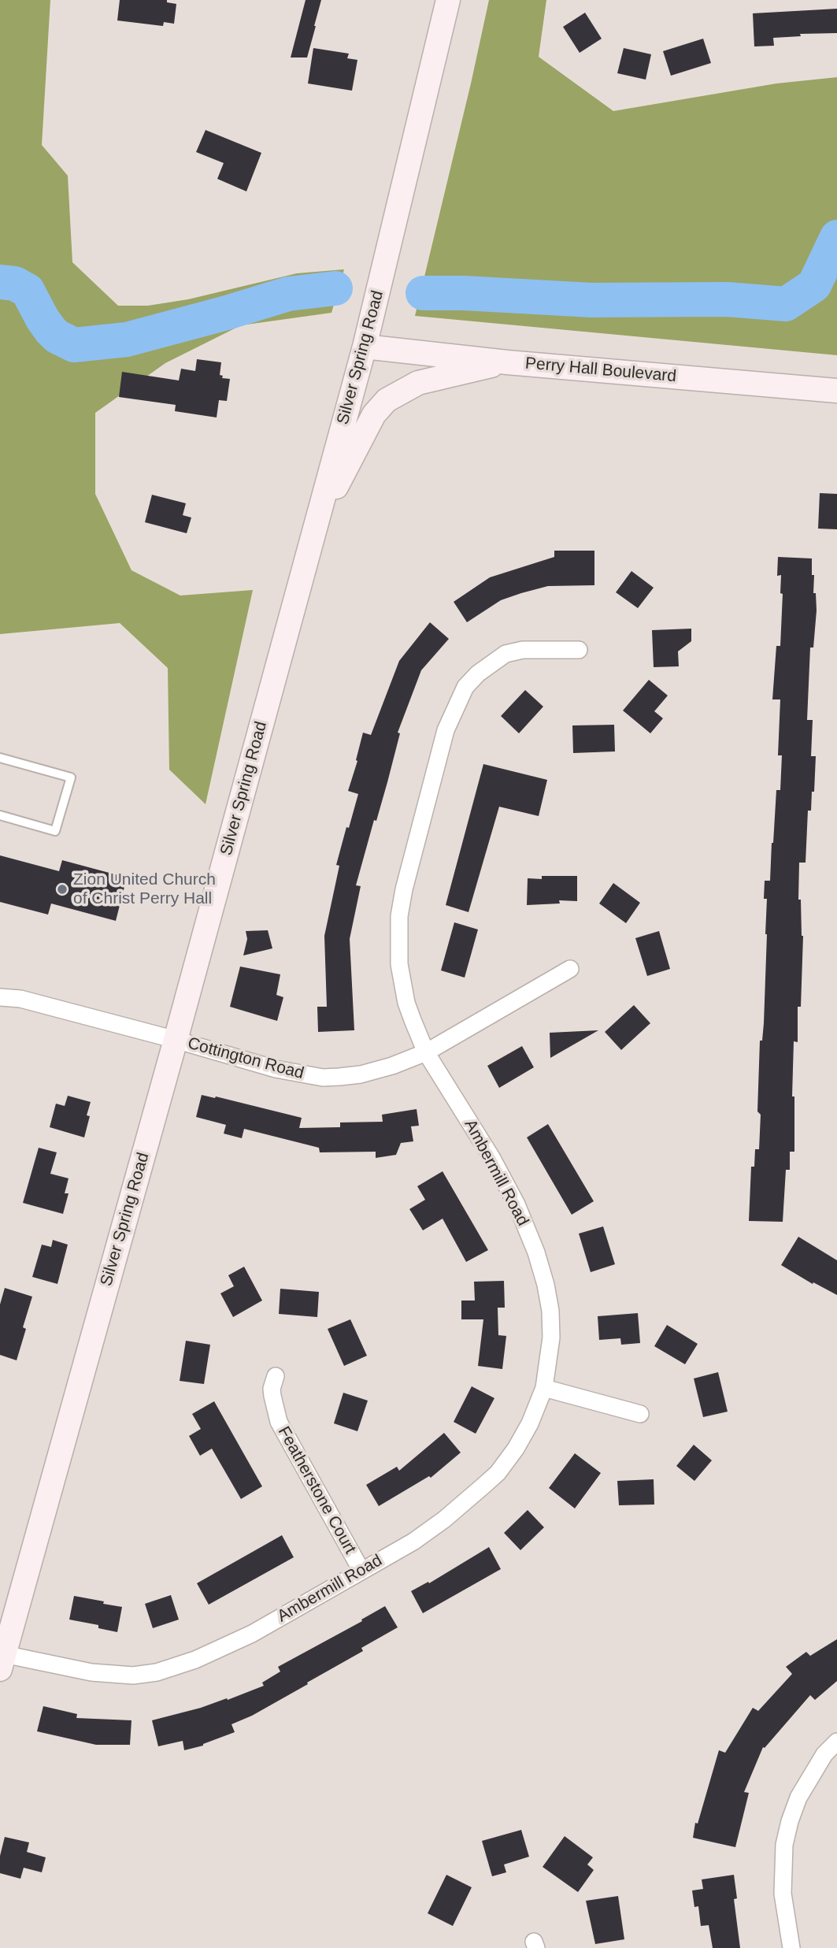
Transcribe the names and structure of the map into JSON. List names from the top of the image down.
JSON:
{
  "streets": {
    "main road": ["Silver Spring Road", "Perry Hall Boulevard"],
    "street": ["Cottington Road", "Ambermill Road", "Featherstone Court"]
  },
  "crossings": [
    ["Silver Spring Road", "Perry Hall Boulevard"],
    ["Silver Spring Road", "Cottington Road"],
    ["Silver Spring Road", "Ambermill Road"],
    ["Cottington Road", "Ambermill Road"],
    ["Ambermill Road", "Featherstone Court"]
  ],
  "places": ["Zion United Church of Christ Perry Hall"]
}
